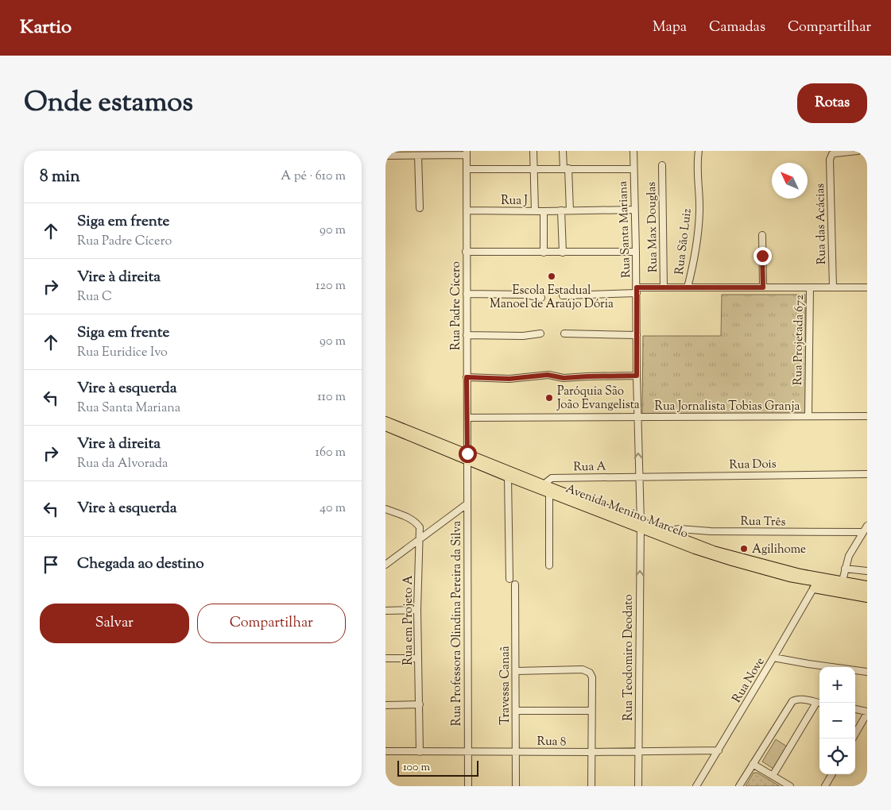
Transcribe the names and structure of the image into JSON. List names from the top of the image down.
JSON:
{
  "streets": {
    "main road": ["Avenida Menino Marcelo"],
    "street": [
      "Rua J",
      "Rua das Acácias",
      "Rua Max Douglas",
      "Rua Santa Mariana",
      "Rua São Luiz",
      "Rua Padre Cícero",
      "Rua Projetada 672",
      "Rua Jornalista Tobias Granja",
      "Rua Dois",
      "Rua A",
      "Rua Três",
      "Rua em Projeto A",
      "Rua Professora Olindina Pereira da Silva",
      "Rua Teodomiro Deodato",
      "Rua Nove",
      "Travessa Canaã",
      "Rua 8"
    ]
  },
  "crossings": [
    ["Rua J", "Rua Santa Mariana"],
    ["Rua J", "Rua Padre Cícero"],
    ["Rua Santa Mariana", "Rua Jornalista Tobias Granja"],
    ["Rua Santa Mariana", "Rua Dois"],
    ["Rua Santa Mariana", "Rua A"],
    ["Rua Santa Mariana", "Avenida Menino Marcelo"],
    ["Rua Santa Mariana", "Rua Teodomiro Deodato"],
    ["Rua Padre Cícero", "Rua Jornalista Tobias Granja"],
    ["Rua Padre Cícero", "Avenida Menino Marcelo"],
    ["Rua Padre Cícero", "Rua Professora Olindina Pereira da Silva"],
    ["Rua Projetada 672", "Rua Jornalista Tobias Granja"],
    ["Rua Dois", "Rua A"],
    ["Rua A", "Avenida Menino Marcelo"],
    ["Avenida Menino Marcelo", "Rua Três"],
    ["Avenida Menino Marcelo", "Rua Professora Olindina Pereira da Silva"],
    ["Avenida Menino Marcelo", "Rua Teodomiro Deodato"],
    ["Avenida Menino Marcelo", "Rua Nove"],
    ["Rua em Projeto A", "Rua 8"],
    ["Rua Professora Olindina Pereira da Silva", "Rua 8"],
    ["Rua Teodomiro Deodato", "Rua 8"],
    ["Rua Nove", "Rua 8"],
    ["Travessa Canaã", "Rua 8"]
  ],
  "one_way": ["Rua Teodomiro Deodato"],
  "places": ["Escola Estadual Manoel de Araújo Dória", "Paróquia São João Evangelista", "Agilihome"],
  "scale_bar": "100 m",
  "north": "top left",
  "page": {
    "header": "Kartio",
    "nav": ["Mapa", "Camadas", "Compartilhar"],
    "title": "Onde estamos",
    "buttons": [
      "Rotas",
      ["Salvar", "Compartilhar"]
    ],
    "heading": ["8 min", "A pé · 610 m"],
    "list": [
      ["Siga em frente", "Rua Padre Cícero", "90 m"],
      ["Vire à direita", "Rua C", "120 m"],
      ["Siga em frente", "Rua Euridice Ivo", "90 m"],
      ["Vire à esquerda", "Rua Santa Mariana", "110 m"],
      ["Vire à direita", "Rua da Alvorada", "160 m"],
      ["Vire à esquerda", "40 m"],
      "Chegada ao destino"
    ],
    "map_buttons": ["+", "−"],
    "scale": "100 m"
  }
}
